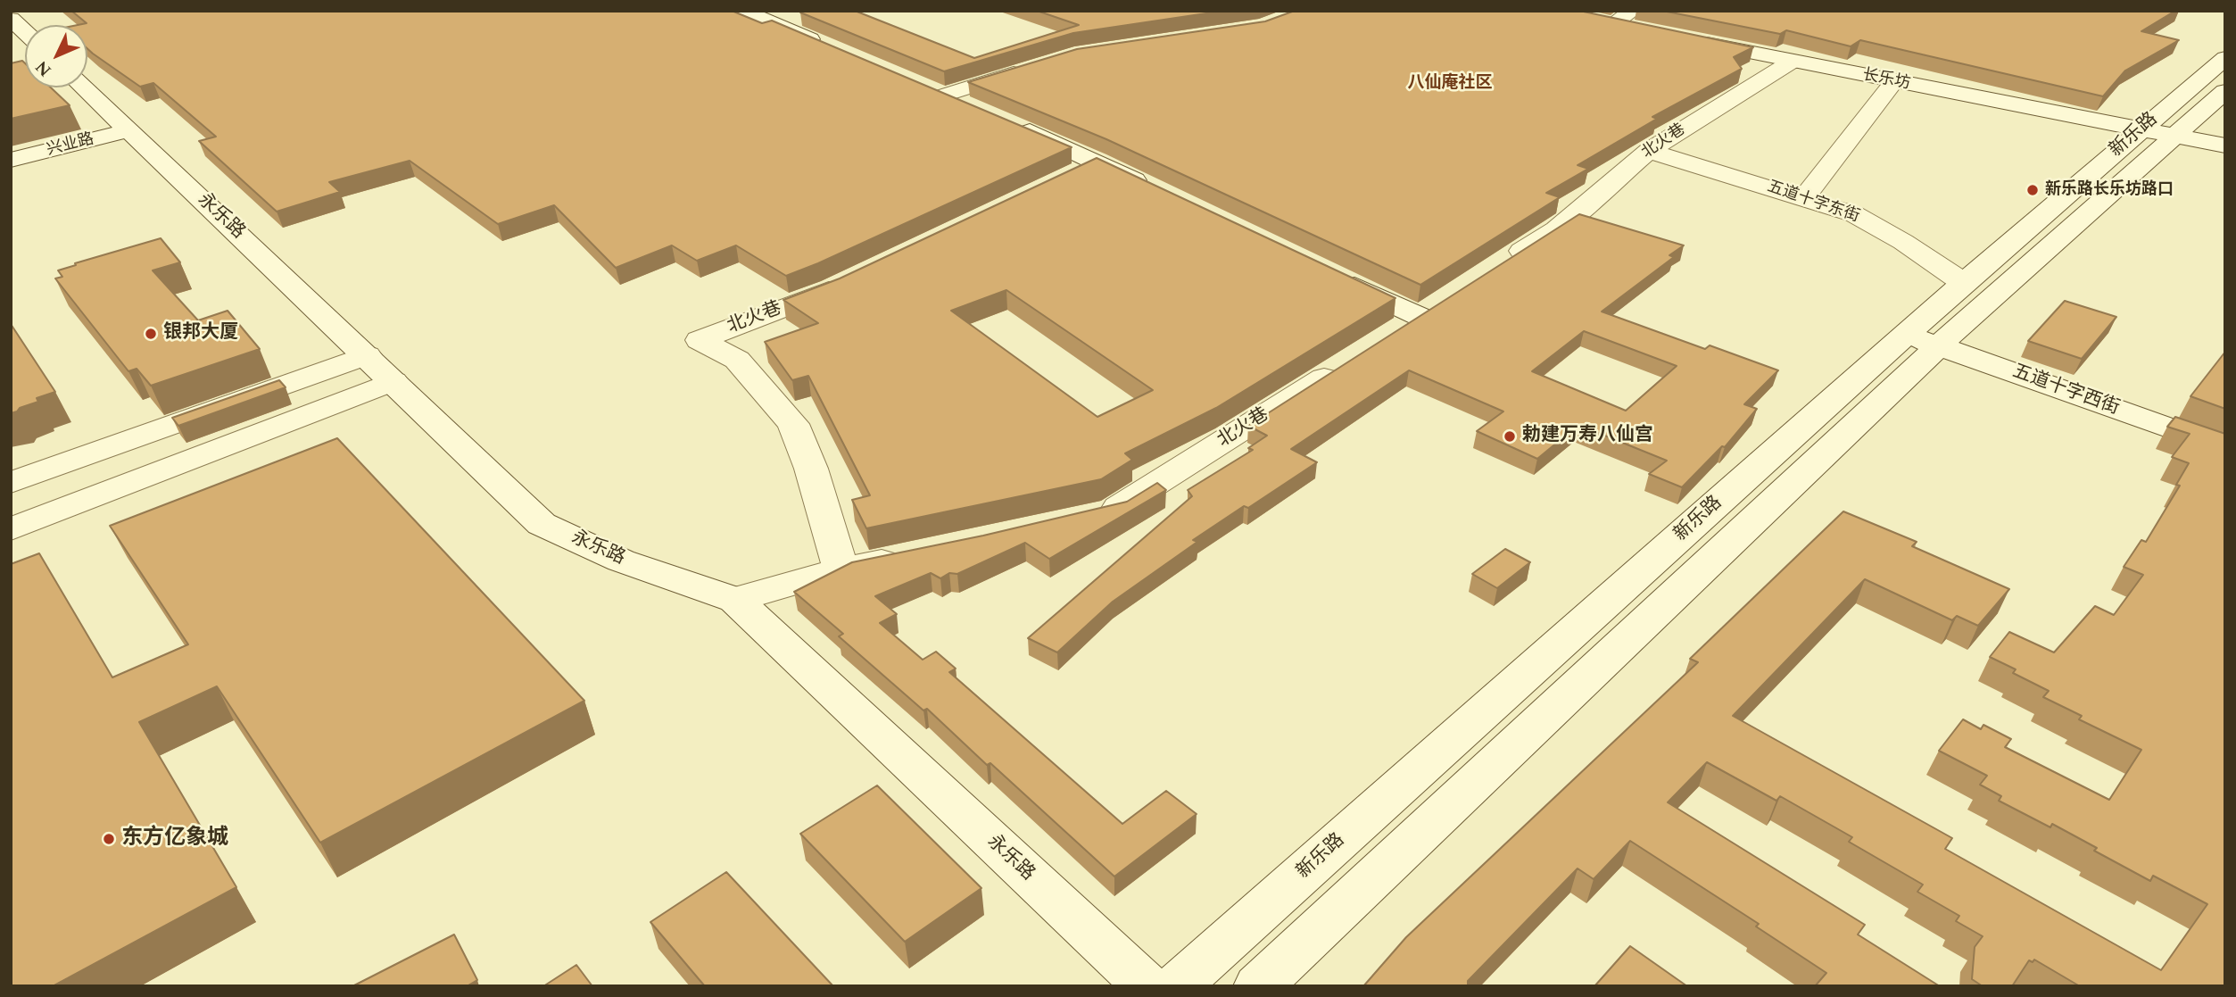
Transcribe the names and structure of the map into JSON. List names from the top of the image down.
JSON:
{
  "streets": {
    "street": [
      "长乐坊",
      "新乐路",
      "北火巷",
      "兴业路",
      "五道十字东街",
      "永乐路",
      "五道十字西街"
    ]
  },
  "crossings": [
    ["长乐坊", "新乐路"],
    ["长乐坊", "北火巷"],
    ["新乐路", "五道十字东街"],
    ["新乐路", "五道十字西街"],
    ["北火巷", "五道十字东街"],
    ["兴业路", "永乐路"]
  ],
  "districts": ["八仙庵社区"],
  "places": [
    "新乐路长乐坊路口",
    "银邦大厦",
    "勅建万寿八仙宫",
    "东方亿象城"
  ],
  "north": "bottom left"
}
